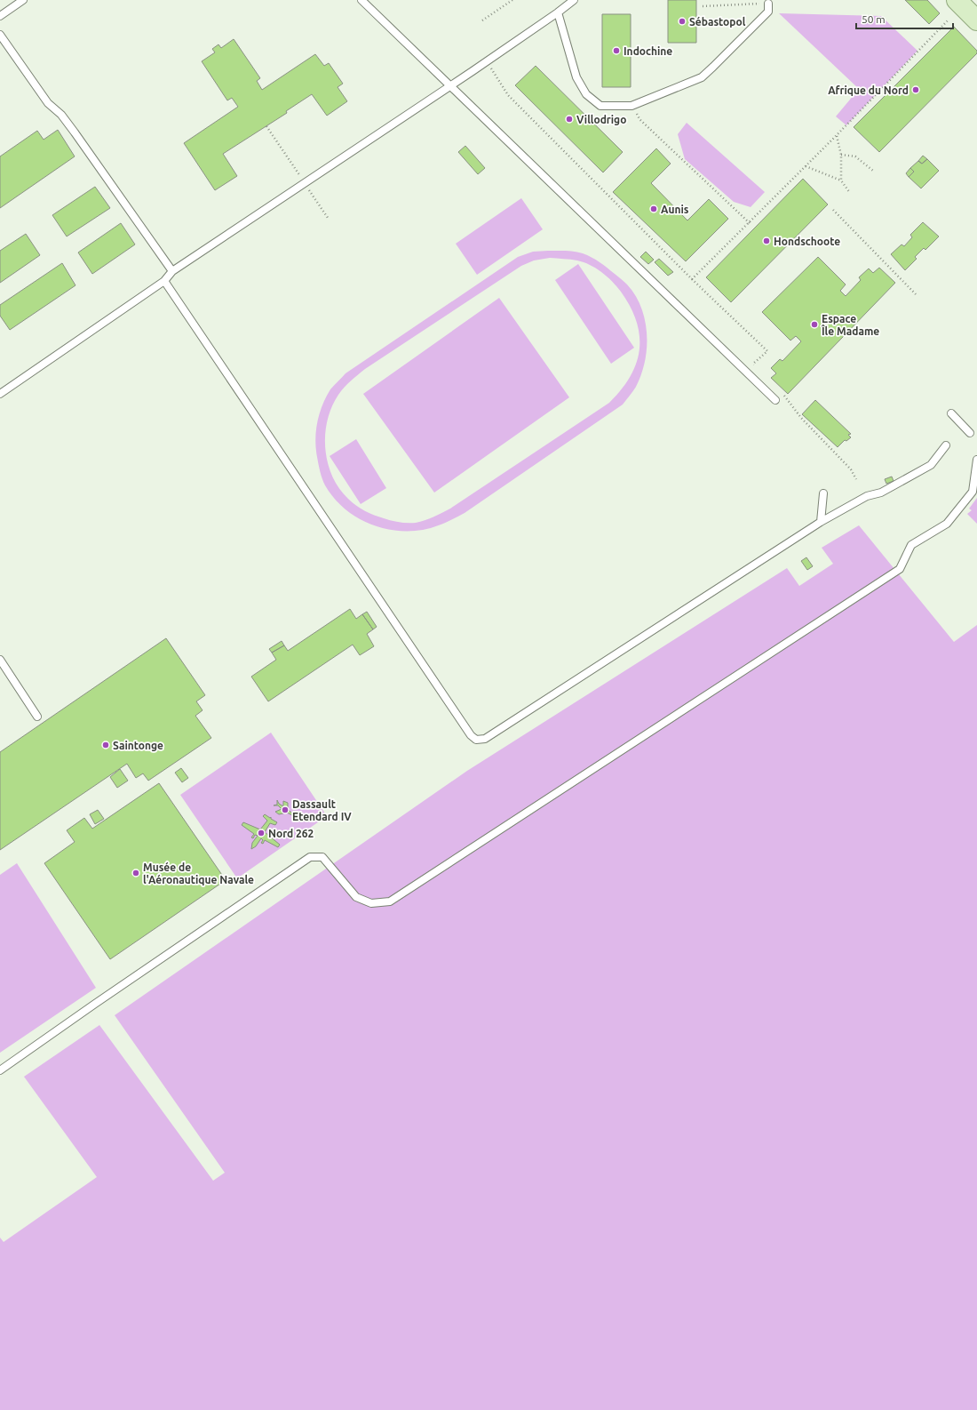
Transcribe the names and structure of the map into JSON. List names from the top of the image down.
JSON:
{
  "places": [
    "Sébastopol",
    "Indochine",
    "Afrique du Nord",
    "Villodrigo",
    "Aunis",
    "Hondschoote",
    "Espace Île Madame",
    "Saintonge",
    "Dassault Etendard IV",
    "Nord 262",
    "Musée de l'Aéronautique Navale"
  ],
  "scale_bar": "50 m"
}
